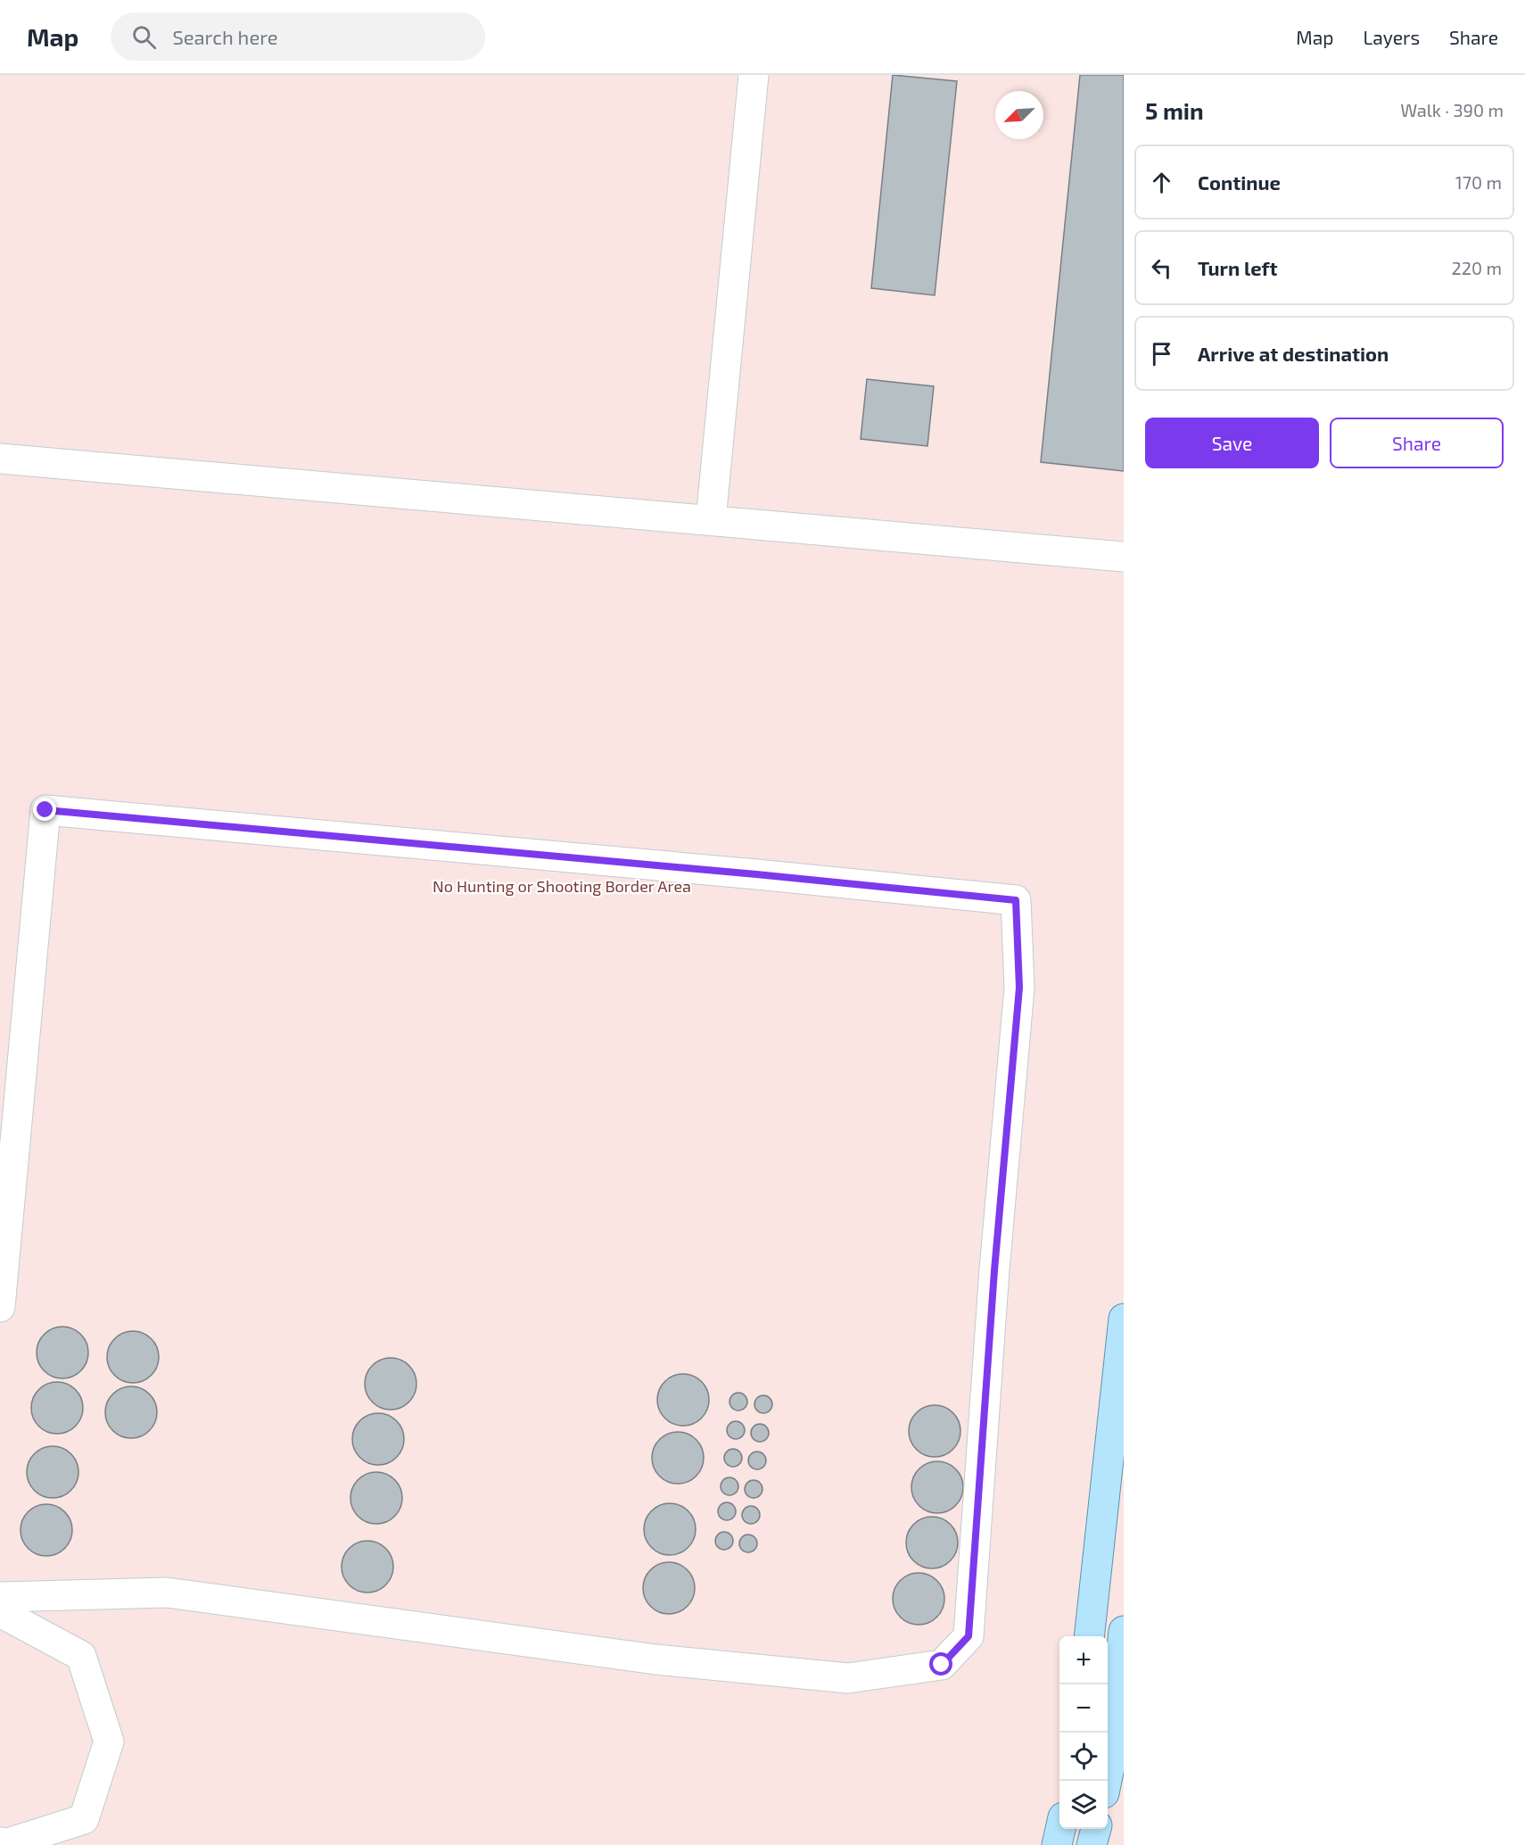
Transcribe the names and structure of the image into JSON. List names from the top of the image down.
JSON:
{
  "parks": ["No Hunting or Shooting Border Area"],
  "north": "bottom left",
  "page": {
    "header": "Map",
    "search": "Search here",
    "nav": ["Map", "Layers", "Share"],
    "heading": ["5 min", "Walk · 390 m"],
    "list": [
      ["Continue", "170 m"],
      ["Turn left", "220 m"],
      "Arrive at destination"
    ],
    "buttons": ["Save", "Share"],
    "map_buttons": ["+", "−"]
  }
}
